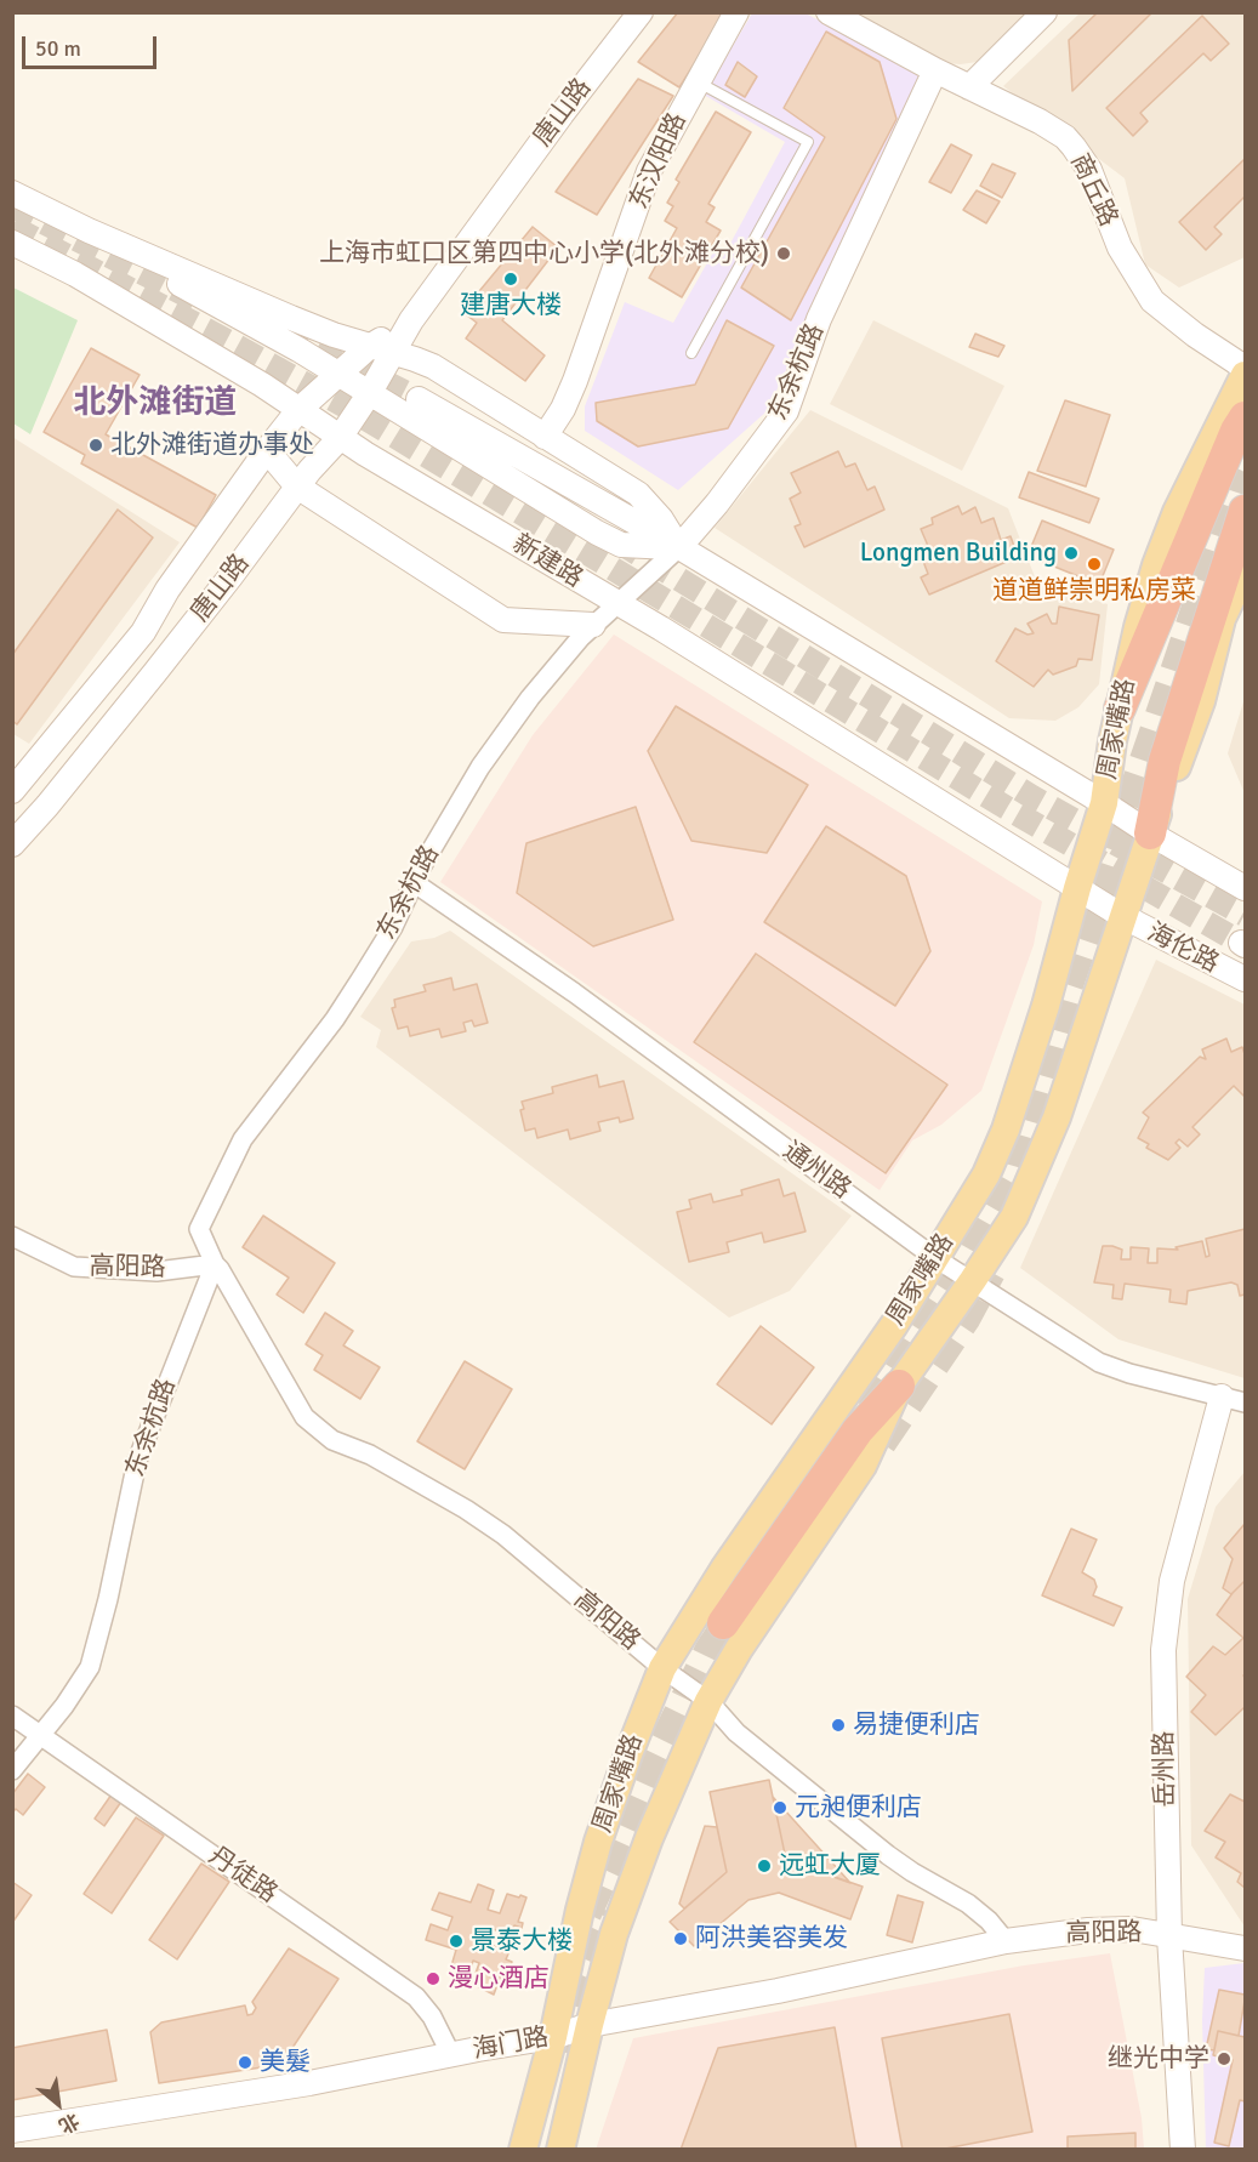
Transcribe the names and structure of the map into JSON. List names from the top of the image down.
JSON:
{
  "streets": {
    "main road": ["周家嘴路"],
    "street": [
      "唐山路",
      "东汉阳路",
      "商丘路",
      "东余杭路",
      "新建路",
      "海伦路",
      "通州路",
      "高阳路",
      "岳州路",
      "丹徒路",
      "海门路"
    ]
  },
  "crossings": [
    ["唐山路", "新建路"],
    ["东汉阳路", "新建路"],
    ["商丘路", "东余杭路"],
    ["东余杭路", "新建路"],
    ["东余杭路", "通州路"],
    ["东余杭路", "高阳路"],
    ["东余杭路", "丹徒路"],
    ["新建路", "周家嘴路"],
    ["新建路", "海伦路"],
    ["周家嘴路", "海伦路"],
    ["周家嘴路", "通州路"],
    ["周家嘴路", "高阳路"],
    ["周家嘴路", "海门路"],
    ["通州路", "岳州路"],
    ["高阳路", "岳州路"],
    ["高阳路", "海门路"],
    ["丹徒路", "海门路"]
  ],
  "districts": ["北外滩街道"],
  "places": [
    "上海市虹口区第四中心小学(北外滩分校)",
    "建唐大楼",
    "北外滩街道办事处",
    "Longmen Building",
    "道道鲜崇明私房菜",
    "易捷便利店",
    "元昶便利店",
    "远虹大厦",
    "阿洪美容美发",
    "景泰大楼",
    "漫心酒店",
    "继光中学",
    "美髮"
  ],
  "scale_bar": "50 m",
  "north": "bottom right"
}
